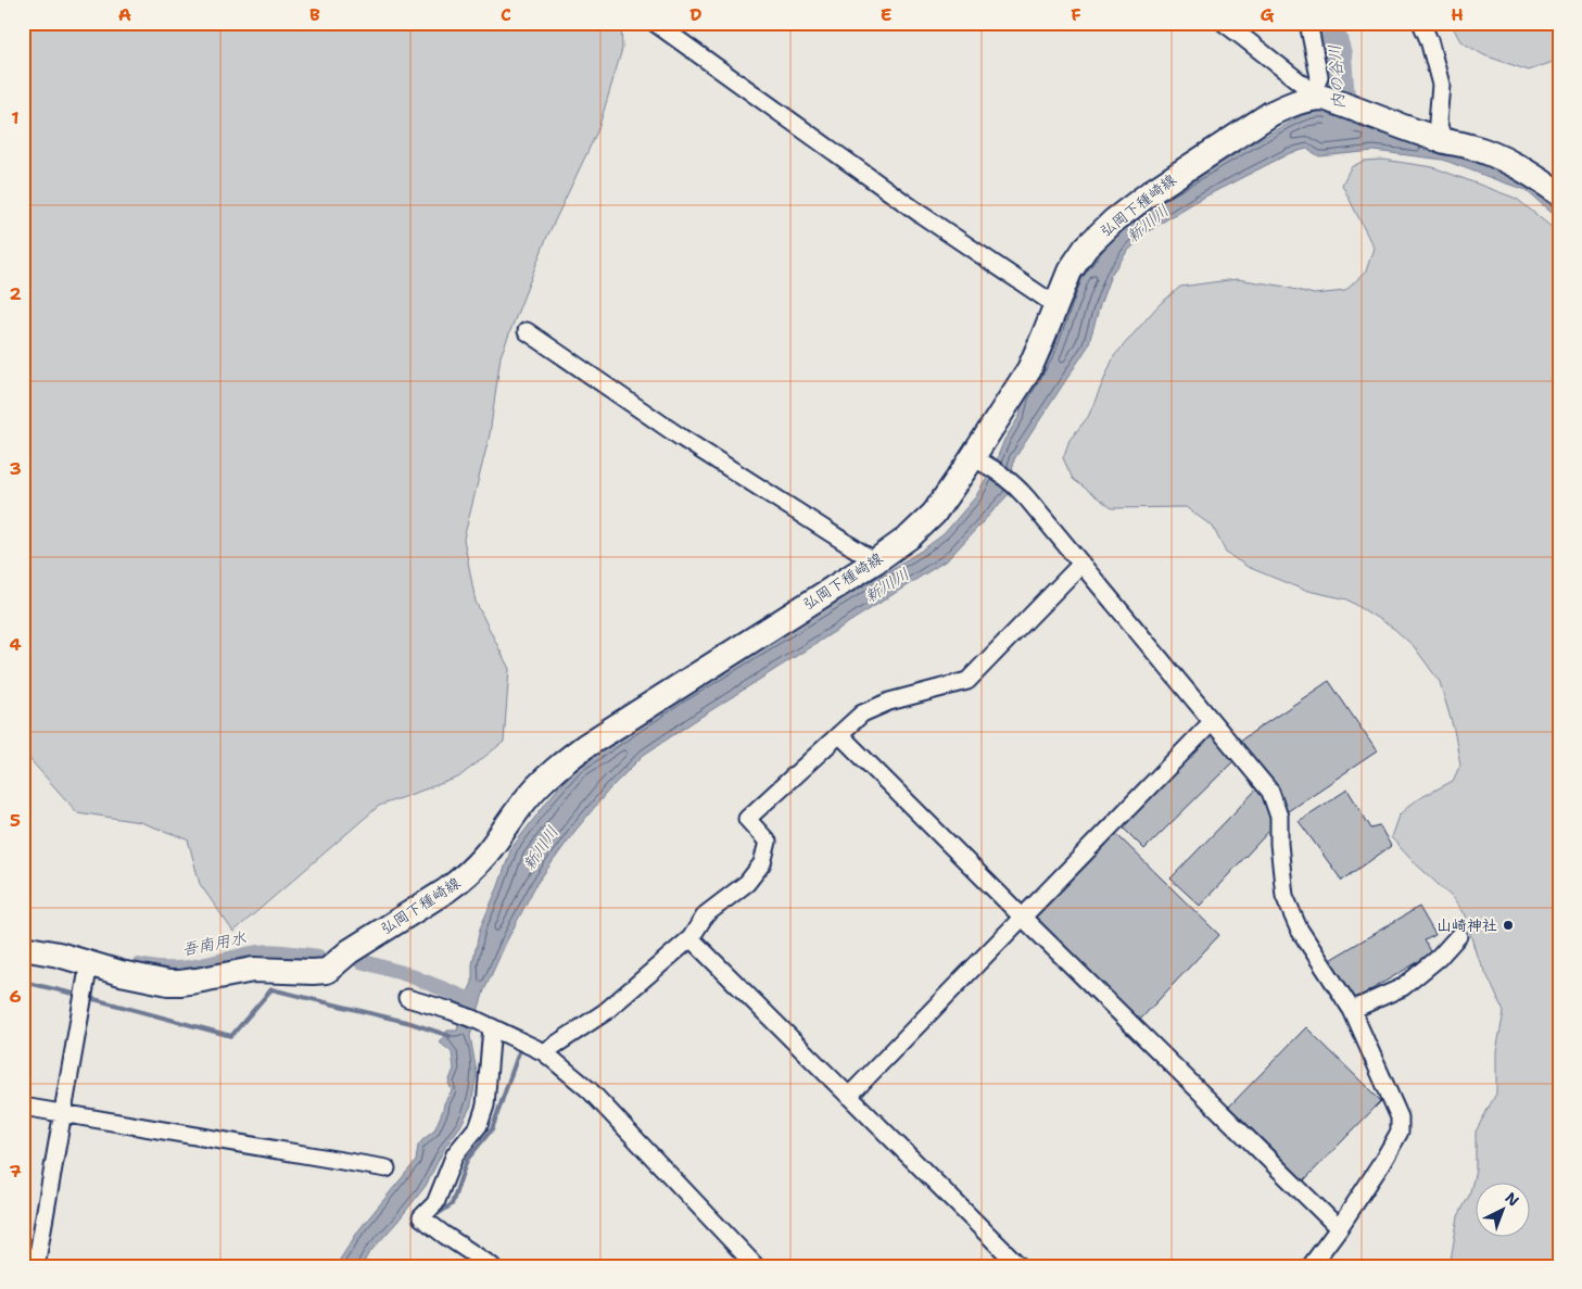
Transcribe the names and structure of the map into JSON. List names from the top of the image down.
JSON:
{
  "streets": {
    "main road": ["弘岡下種崎線"]
  },
  "water": ["内の谷川", "新川川", "吾南用水"],
  "places": ["山崎神社"],
  "north": "top right",
  "grid": {
    "columns": [
      "A",
      "B",
      "C",
      "D",
      "E",
      "F",
      "G",
      "H"
    ],
    "rows": [
      "1",
      "2",
      "3",
      "4",
      "5",
      "6",
      "7"
    ]
  }
}
